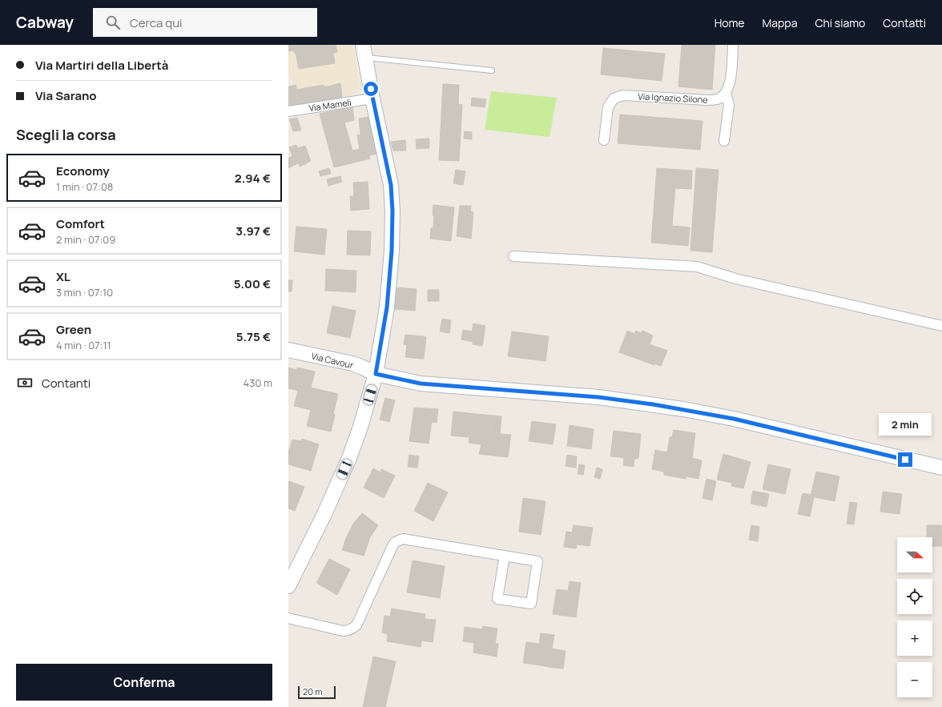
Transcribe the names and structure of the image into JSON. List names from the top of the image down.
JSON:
{
  "streets": {
    "street": ["Via Ignazio Silone", "Via Mameli", "Via Cavour"]
  },
  "scale_bar": "20 m",
  "north": "right",
  "page": {
    "header": "Cabway",
    "search": "Cerca qui",
    "nav": [
      "Home",
      "Mappa",
      "Chi siamo",
      "Contatti"
    ],
    "banner": ["Via Martiri della Libertà", "Via Sarano"],
    "heading": "Scegli la corsa",
    "list": [
      {
        "name": "Economy",
        "note": "1 min · 07:08",
        "value": "2.94 €"
      },
      {
        "name": "Comfort",
        "note": "2 min · 07:09",
        "value": "3.97 €"
      },
      {
        "name": "XL",
        "note": "3 min · 07:10",
        "value": "5.00 €"
      },
      {
        "name": "Green",
        "note": "4 min · 07:11",
        "value": "5.75 €"
      }
    ],
    "pay": ["Contanti", "430 m"],
    "bubble": "2 min",
    "map_buttons": ["+", "−"],
    "buttons": "Conferma",
    "scale": "20 m"
  }
}
